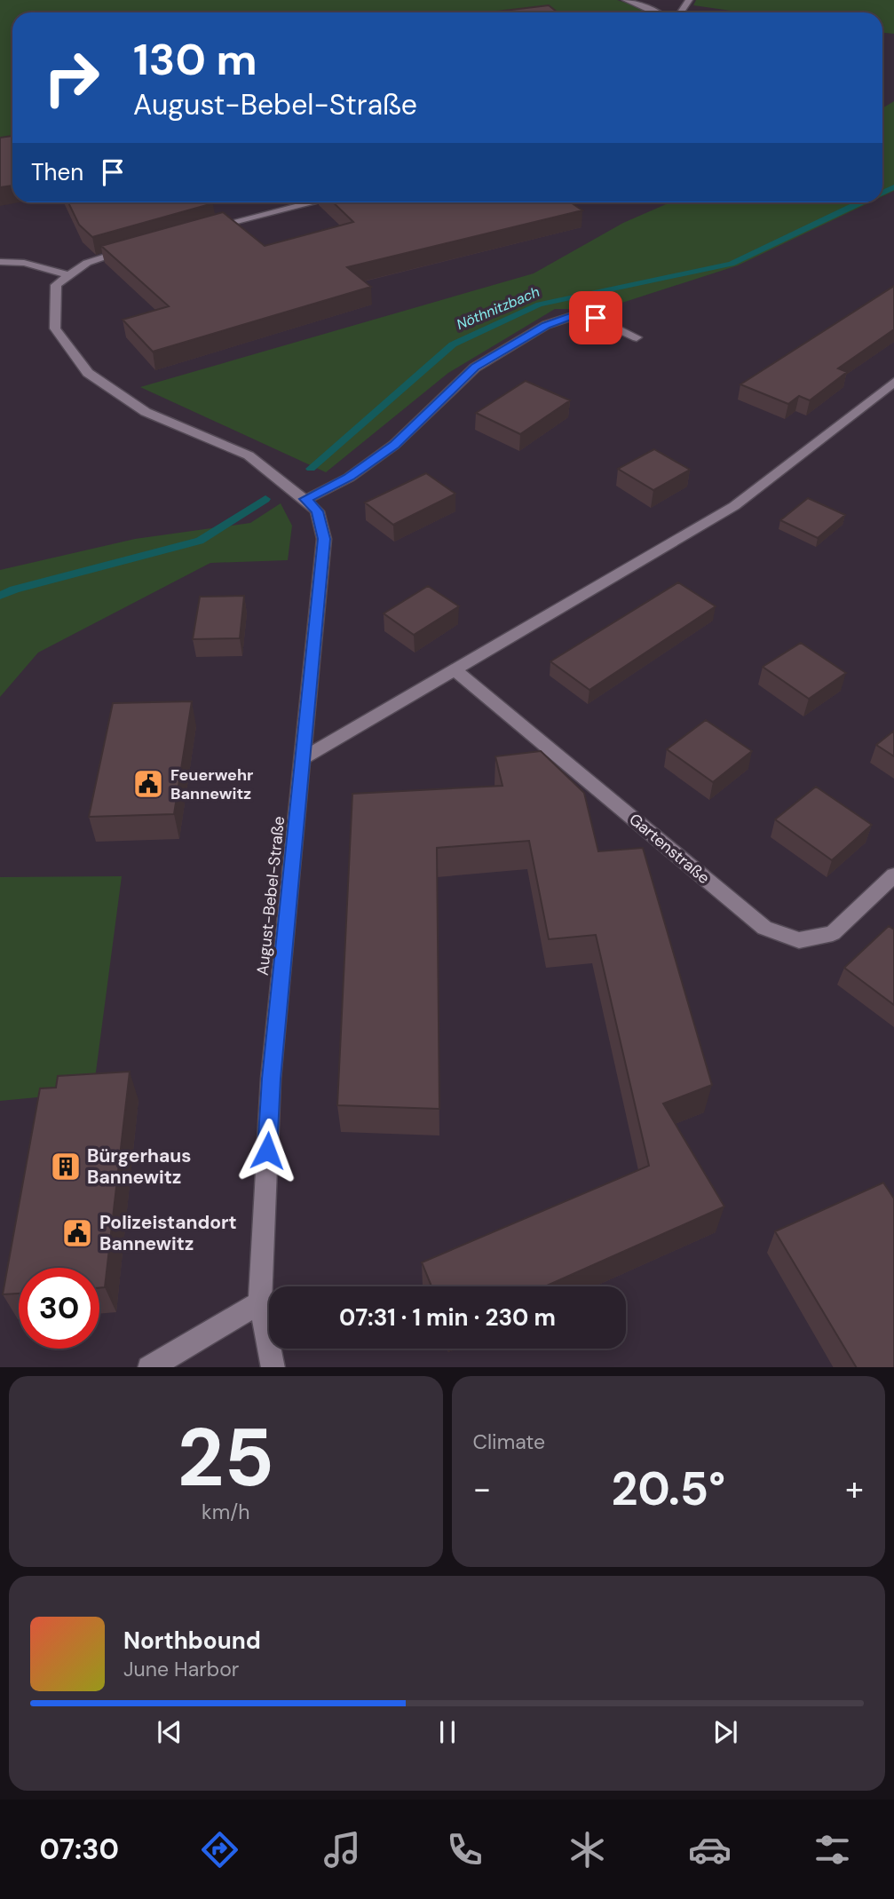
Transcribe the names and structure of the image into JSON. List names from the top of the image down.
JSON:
{
  "streets": {
    "street": ["Gartenstraße", "August-Bebel-Straße"]
  },
  "water": ["Nöthnitzbach"],
  "places": {
    "public building": ["Feuerwehr Bannewitz", "Polizeistandort Bannewitz"],
    "building": ["Bürgerhaus Bannewitz"]
  },
  "page": {
    "turn": ["130 m", "August-Bebel-Straße"],
    "then": "Then",
    "limit": "30",
    "trip": "07:31 · 1 min · 230 m",
    "tile": [
      ["25", "km/h"],
      "Climate"
    ],
    "heat": ["−", "20.5°", "+"],
    "song": ["Northbound", "June Harbor"],
    "tabs": "07:30"
  }
}
